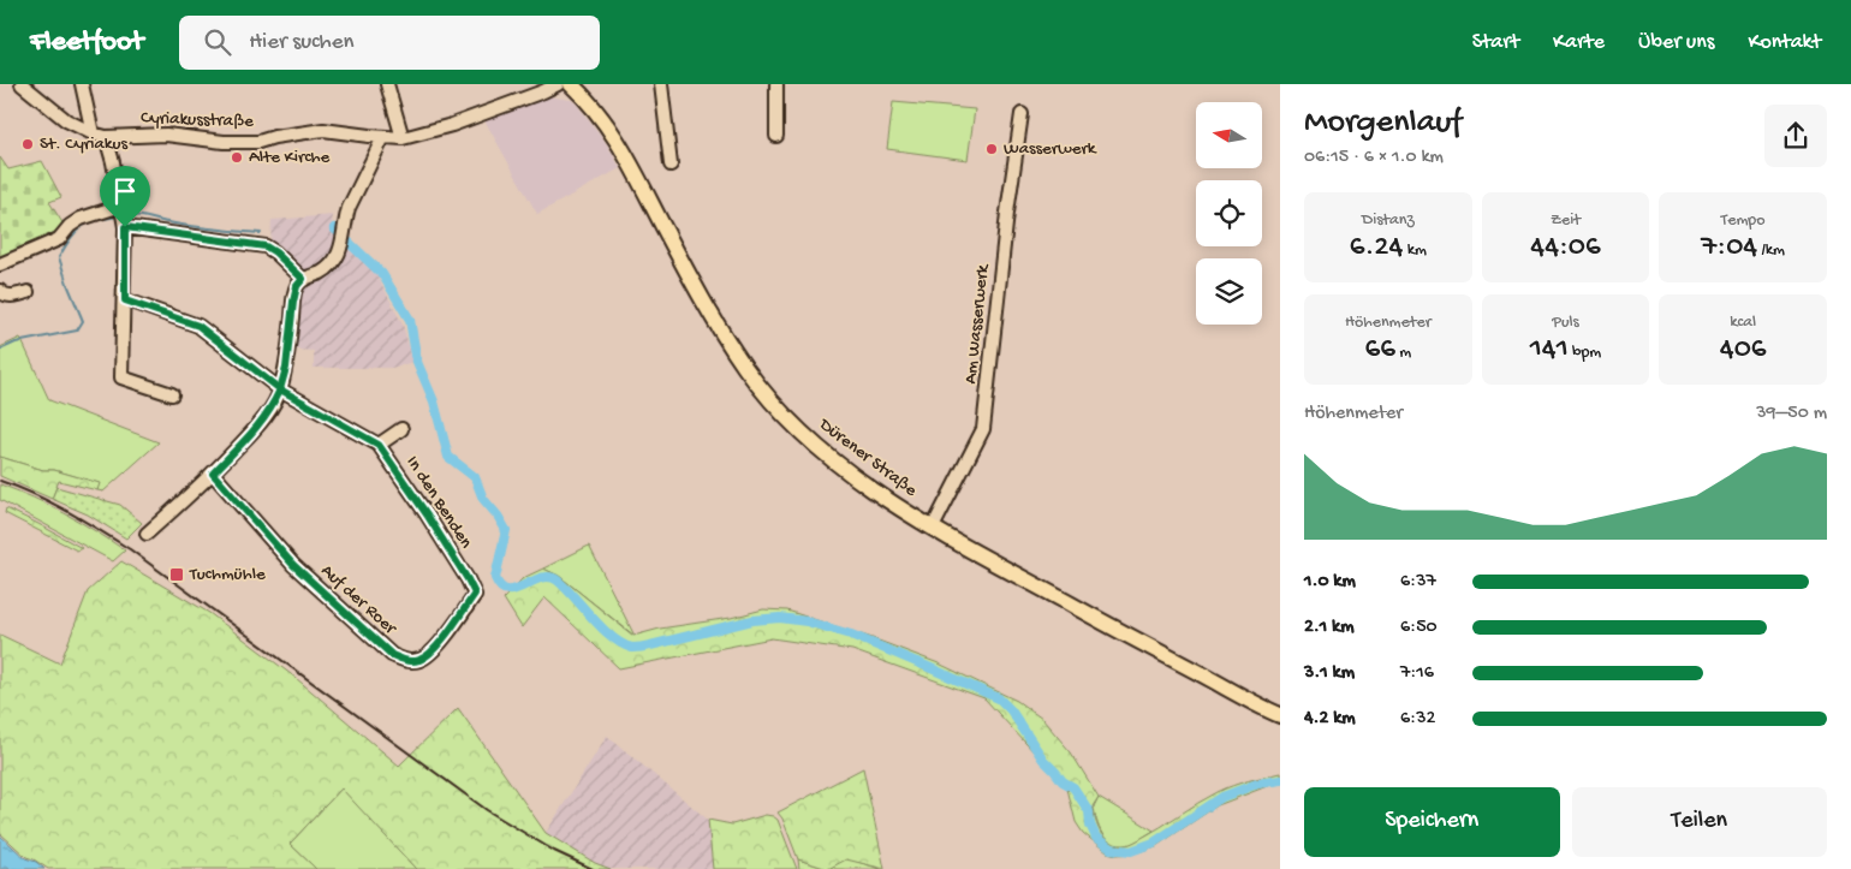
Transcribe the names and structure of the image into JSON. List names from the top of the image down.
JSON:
{
  "streets": {
    "main road": ["Dürener Straße"],
    "street": [
      "Cyriakusstraße",
      "Am Wasserwerk",
      "In den Benden",
      "Auf der Roer"
    ]
  },
  "crossings": [
    ["Am Wasserwerk", "Dürener Straße"],
    ["In den Benden", "Auf der Roer"]
  ],
  "places": {
    "other": ["St. Cyriakus", "Wasserwerk", "Alte Kirche"],
    "transit": ["Tuchmühle"]
  },
  "north": "left",
  "page": {
    "header": "Fleetfoot",
    "search": "Hier suchen",
    "nav": [
      "Start",
      "Karte",
      "Über uns",
      "Kontakt"
    ],
    "heading": ["Morgenlauf", "06:15 · 6 × 1.0 km"],
    "stats": [
      ["Distanz", "6.24 km"],
      ["Zeit", "44:06"],
      ["Tempo", "7:04 /km"],
      ["Höhenmeter", "66 m"],
      ["Puls", "141 bpm"],
      ["kcal", "406"]
    ],
    "chart": ["Höhenmeter", "39–50 m"],
    "list": [
      {
        "name": "1.0 km",
        "note": "6:37"
      },
      {
        "name": "2.1 km",
        "note": "6:50"
      },
      {
        "name": "3.1 km",
        "note": "7:16"
      },
      {
        "name": "4.2 km",
        "note": "6:32"
      }
    ],
    "buttons": ["Speichern", "Teilen"]
  }
}
